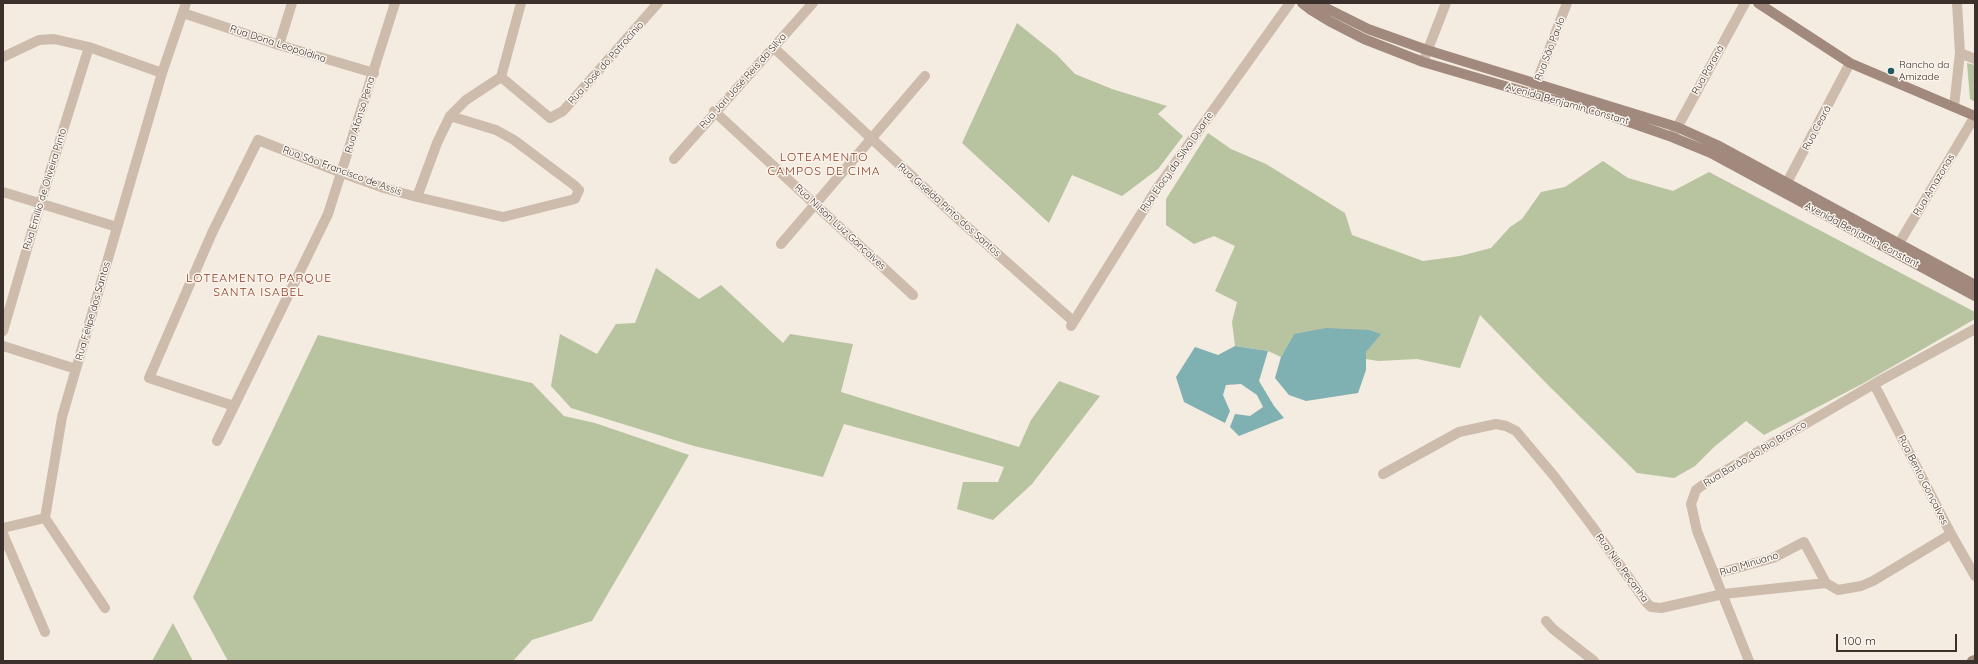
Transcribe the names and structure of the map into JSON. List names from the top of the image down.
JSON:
{
  "streets": {
    "main road": ["Avenida Benjamin Constant"],
    "street": [
      "Rua Dona Leopoldina",
      "Rua São Paulo",
      "Rua José do Patrocínio",
      "Rua Paraná",
      "Rua Jari José Reis da Silva",
      "Rua Afonso Pena",
      "Rua Ceará",
      "Rua Elocy da Silva Duarte",
      "Rua São Francisco de Assis",
      "Rua Amazonas",
      "Rua Emílio de Oliveira Pinto",
      "Rua Giselda Pinto dos Santos",
      "Rua Nilson Luiz Gonçalves",
      "Rua Felipe dos Santos",
      "Rua Barão do Rio Branco",
      "Rua Bento Gonçalves",
      "Rua Minuano",
      "Rua Nilo Peçanha"
    ]
  },
  "crossings": [
    ["Rua Dona Leopoldina", "Rua Afonso Pena"],
    ["Rua Dona Leopoldina", "Rua Felipe dos Santos"],
    ["Rua São Paulo", "Avenida Benjamin Constant"],
    ["Rua Paraná", "Avenida Benjamin Constant"],
    ["Rua Jari José Reis da Silva", "Rua Giselda Pinto dos Santos"],
    ["Rua Jari José Reis da Silva", "Rua Nilson Luiz Gonçalves"],
    ["Avenida Benjamin Constant", "Rua Ceará"],
    ["Avenida Benjamin Constant", "Rua Amazonas"],
    ["Rua Afonso Pena", "Rua São Francisco de Assis"],
    ["Rua Elocy da Silva Duarte", "Rua Giselda Pinto dos Santos"],
    ["Rua Barão do Rio Branco", "Rua Bento Gonçalves"],
    ["Rua Barão do Rio Branco", "Rua Minuano"],
    ["Rua Barão do Rio Branco", "Rua Nilo Peçanha"],
    ["Rua Bento Gonçalves", "Rua Nilo Peçanha"],
    ["Rua Minuano", "Rua Nilo Peçanha"]
  ],
  "districts": ["LOTEAMENTO CAMPOS DE CIMA", "LOTEAMENTO PARQUE SANTA ISABEL"],
  "places": ["Rancho da Amizade"],
  "scale_bar": "100 m"
}
